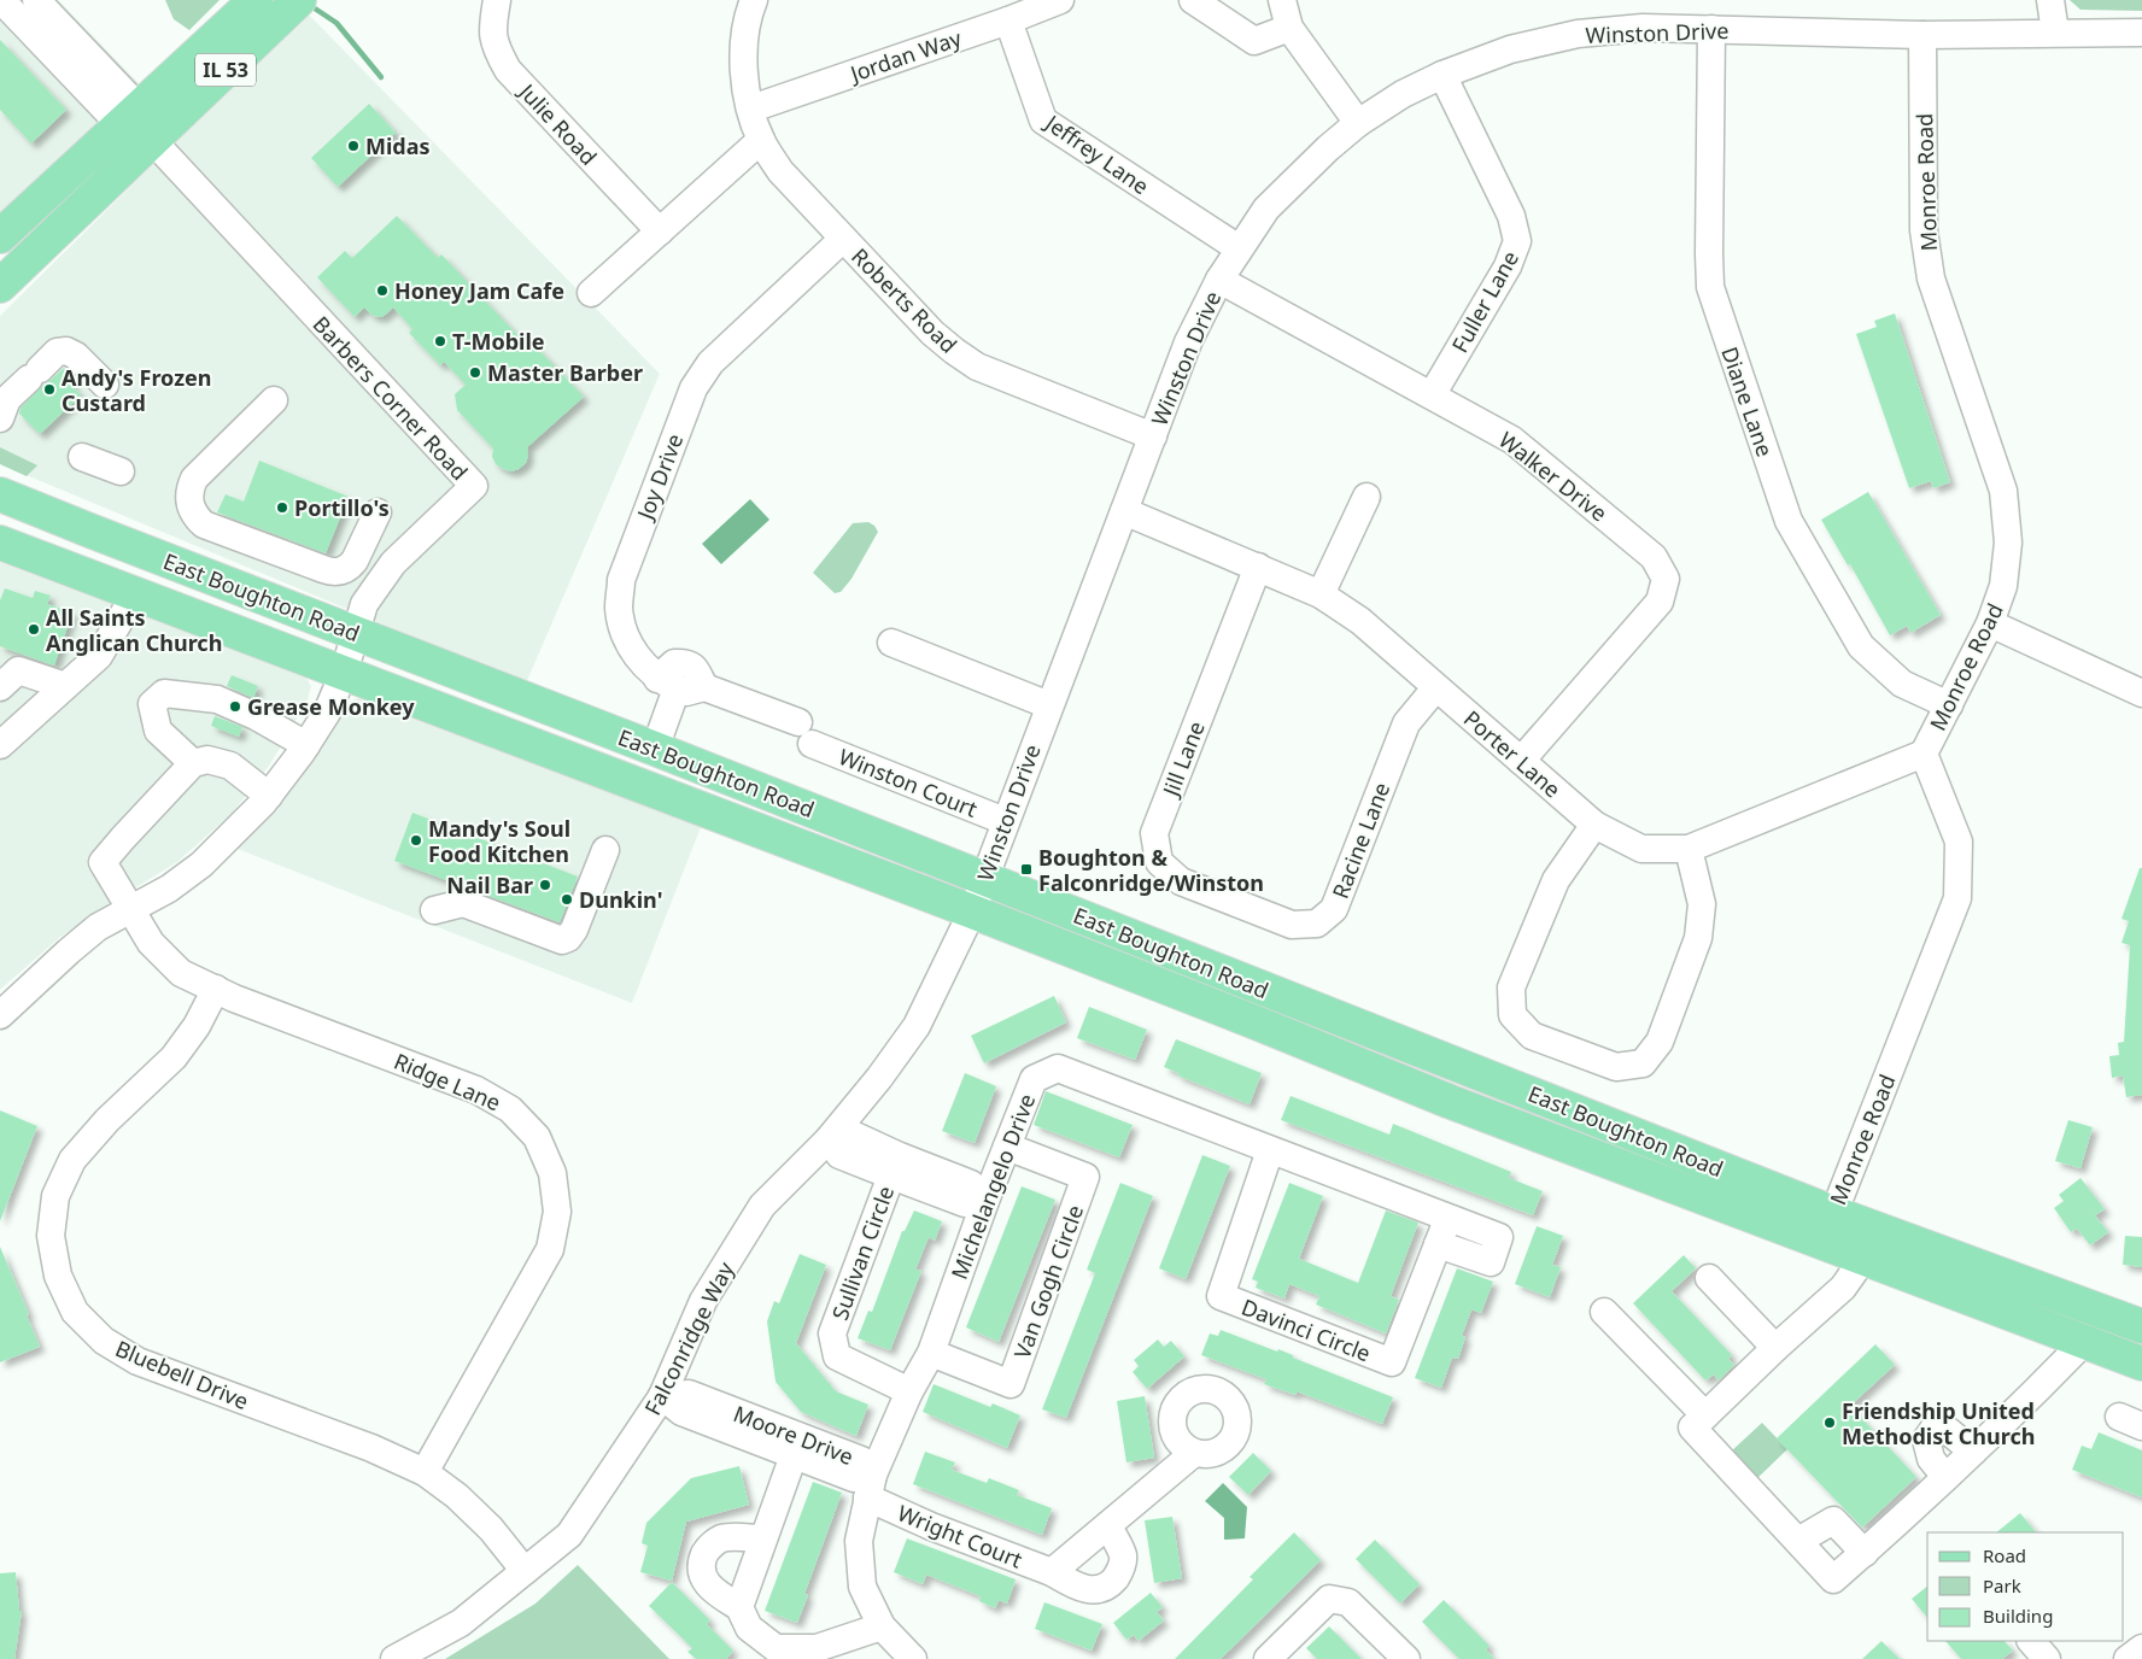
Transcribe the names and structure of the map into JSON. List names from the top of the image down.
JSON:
{
  "streets": {
    "main road": ["IL 53", "East Boughton Road"],
    "street": [
      "Winston Drive",
      "Jordan Way",
      "Julie Road",
      "Jeffrey Lane",
      "Monroe Road",
      "Roberts Road",
      "Fuller Lane",
      "Barbers Corner Road",
      "Diane Lane",
      "Joy Drive",
      "Walker Drive",
      "Porter Lane",
      "Jill Lane",
      "Winston Court",
      "Racine Lane",
      "Ridge Lane",
      "Michelangelo Drive",
      "Sullivan Circle",
      "Van Gogh Circle",
      "Davinci Circle",
      "Falconridge Way",
      "Bluebell Drive",
      "Moore Drive",
      "Wright Court"
    ]
  },
  "crossings": [
    ["Winston Drive", "Jeffrey Lane"],
    ["Winston Drive", "Monroe Road"],
    ["Winston Drive", "Roberts Road"],
    ["Winston Drive", "Fuller Lane"],
    ["Winston Drive", "Diane Lane"],
    ["Winston Drive", "Walker Drive"],
    ["Winston Drive", "East Boughton Road"],
    ["Winston Drive", "Porter Lane"],
    ["Winston Drive", "Winston Court"],
    ["Winston Drive", "Falconridge Way"],
    ["Jordan Way", "Jeffrey Lane"],
    ["Jordan Way", "Roberts Road"],
    ["IL 53", "Barbers Corner Road"],
    ["Monroe Road", "Diane Lane"],
    ["Monroe Road", "East Boughton Road"],
    ["Monroe Road", "Porter Lane"],
    ["Roberts Road", "Joy Drive"],
    ["Fuller Lane", "Walker Drive"],
    ["Barbers Corner Road", "East Boughton Road"],
    ["Barbers Corner Road", "Ridge Lane"],
    ["Joy Drive", "Winston Court"],
    ["Walker Drive", "Porter Lane"],
    ["East Boughton Road", "Falconridge Way"],
    ["Porter Lane", "Jill Lane"],
    ["Porter Lane", "Racine Lane"],
    ["Jill Lane", "Racine Lane"],
    ["Ridge Lane", "Bluebell Drive"],
    ["Michelangelo Drive", "Sullivan Circle"],
    ["Michelangelo Drive", "Van Gogh Circle"],
    ["Michelangelo Drive", "Davinci Circle"],
    ["Michelangelo Drive", "Moore Drive"],
    ["Michelangelo Drive", "Wright Court"],
    ["Falconridge Way", "Bluebell Drive"],
    ["Falconridge Way", "Moore Drive"],
    ["Moore Drive", "Wright Court"]
  ],
  "places": {
    "other": [
      "Midas",
      "Honey Jam Cafe",
      "T-Mobile",
      "Master Barber",
      "Andy's Frozen Custard",
      "Portillo's",
      "All Saints Anglican Church",
      "Grease Monkey",
      "Mandy's Soul Food Kitchen",
      "Nail Bar",
      "Dunkin'",
      "Friendship United Methodist Church"
    ],
    "transit": ["Boughton & Falconridge/Winston"]
  },
  "legend": ["Road", "Park", "Building"]
}
